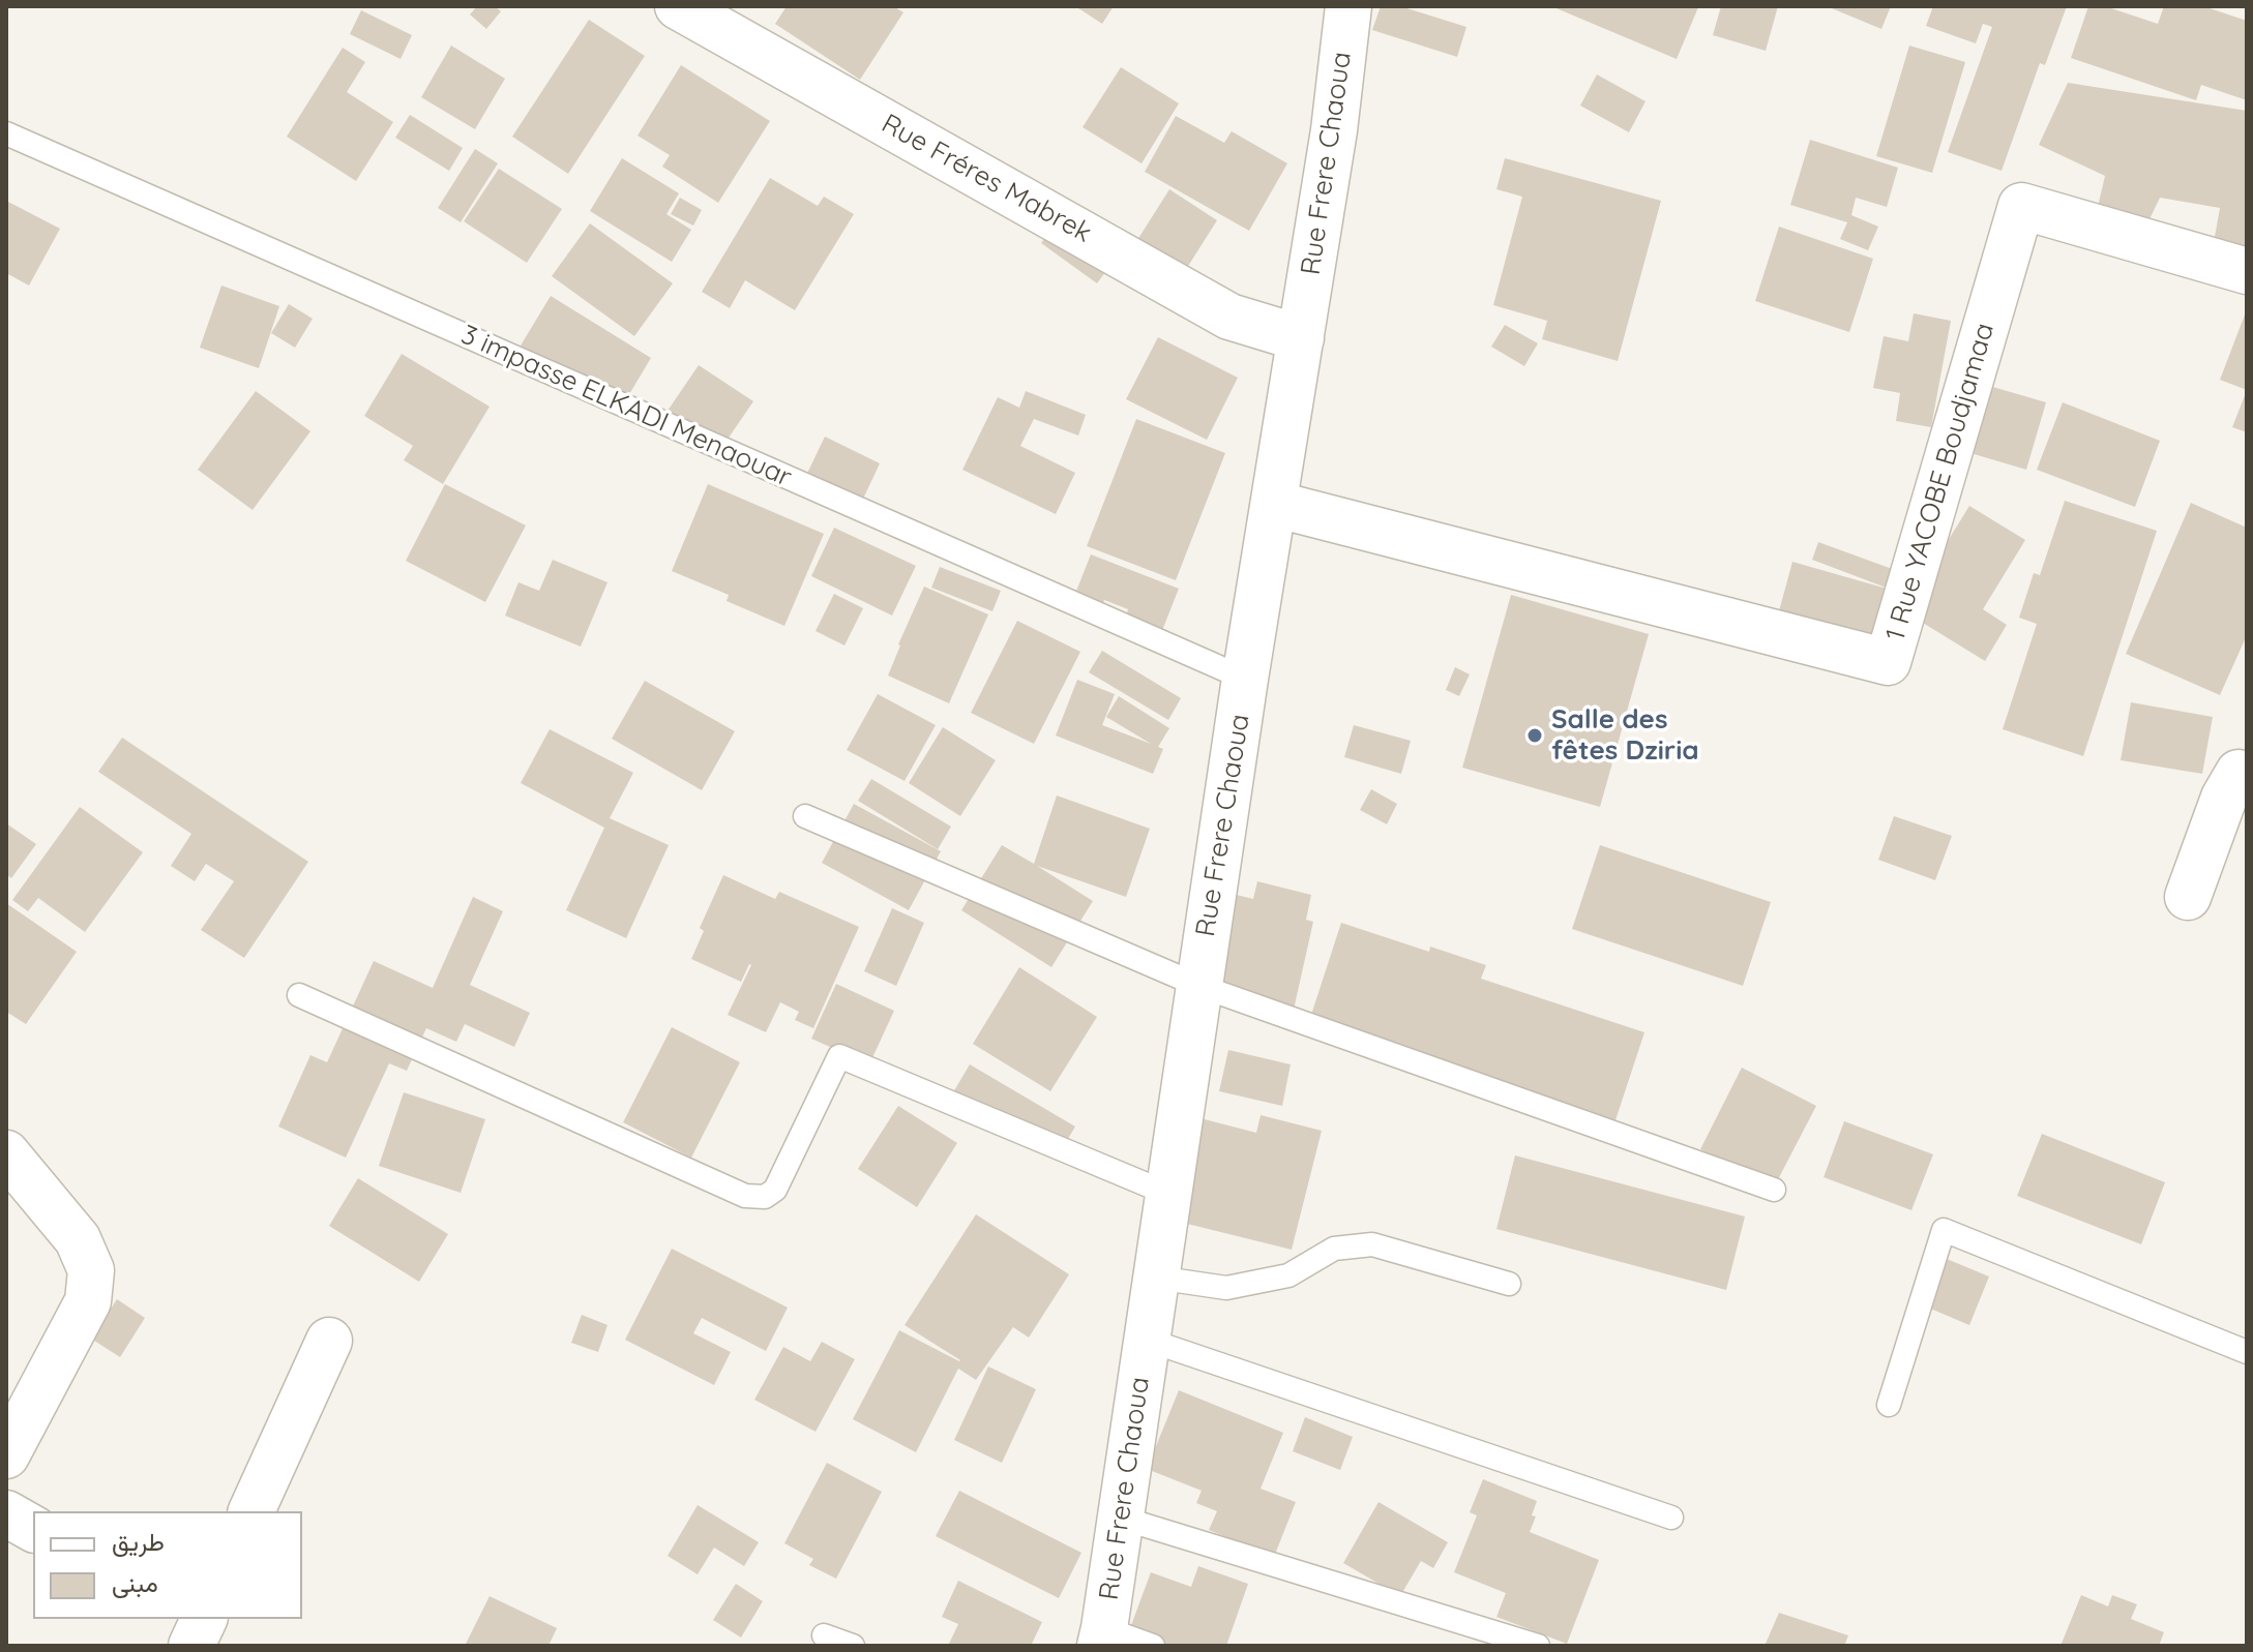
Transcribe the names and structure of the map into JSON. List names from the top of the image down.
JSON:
{
  "streets": {
    "street": ["Rue Frere Chaoua", "Rue Fréres Mabrek", "1 Rue YACOBE Boudjamaa"],
    "lane": ["3 impasse ELKADI Menaouar"]
  },
  "crossings": [
    ["Rue Frere Chaoua", "Rue Fréres Mabrek"],
    ["Rue Frere Chaoua", "3 impasse ELKADI Menaouar"],
    ["Rue Frere Chaoua", "1 Rue YACOBE Boudjamaa"]
  ],
  "places": ["Salle des fêtes Dziria"],
  "legend": ["طريق", "مبنى"]
}
